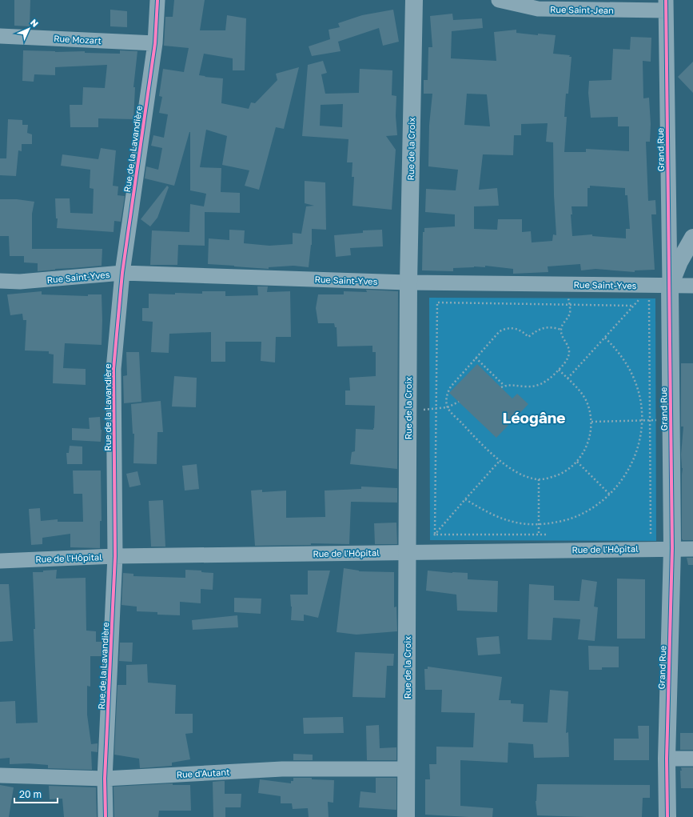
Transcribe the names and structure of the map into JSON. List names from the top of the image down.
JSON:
{
  "streets": {
    "street": [
      "Rue Saint-Jean",
      "Rue Mozart",
      "Rue de la Lavandière",
      "Rue de la Croix",
      "Grand Rue",
      "Rue Saint-Yves",
      "Rue de l'Hôpital",
      "Rue d'Autant"
    ]
  },
  "crossings": [
    ["Rue Saint-Jean", "Grand Rue"],
    ["Rue Mozart", "Rue de la Lavandière"],
    ["Rue de la Lavandière", "Rue Saint-Yves"],
    ["Rue de la Lavandière", "Rue de l'Hôpital"],
    ["Rue de la Lavandière", "Rue d'Autant"],
    ["Rue de la Croix", "Rue Saint-Yves"],
    ["Rue de la Croix", "Rue de l'Hôpital"],
    ["Rue de la Croix", "Rue d'Autant"],
    ["Grand Rue", "Rue Saint-Yves"],
    ["Grand Rue", "Rue de l'Hôpital"]
  ],
  "districts": ["Léogâne"],
  "scale_bar": "20 m",
  "north": "top right"
}
